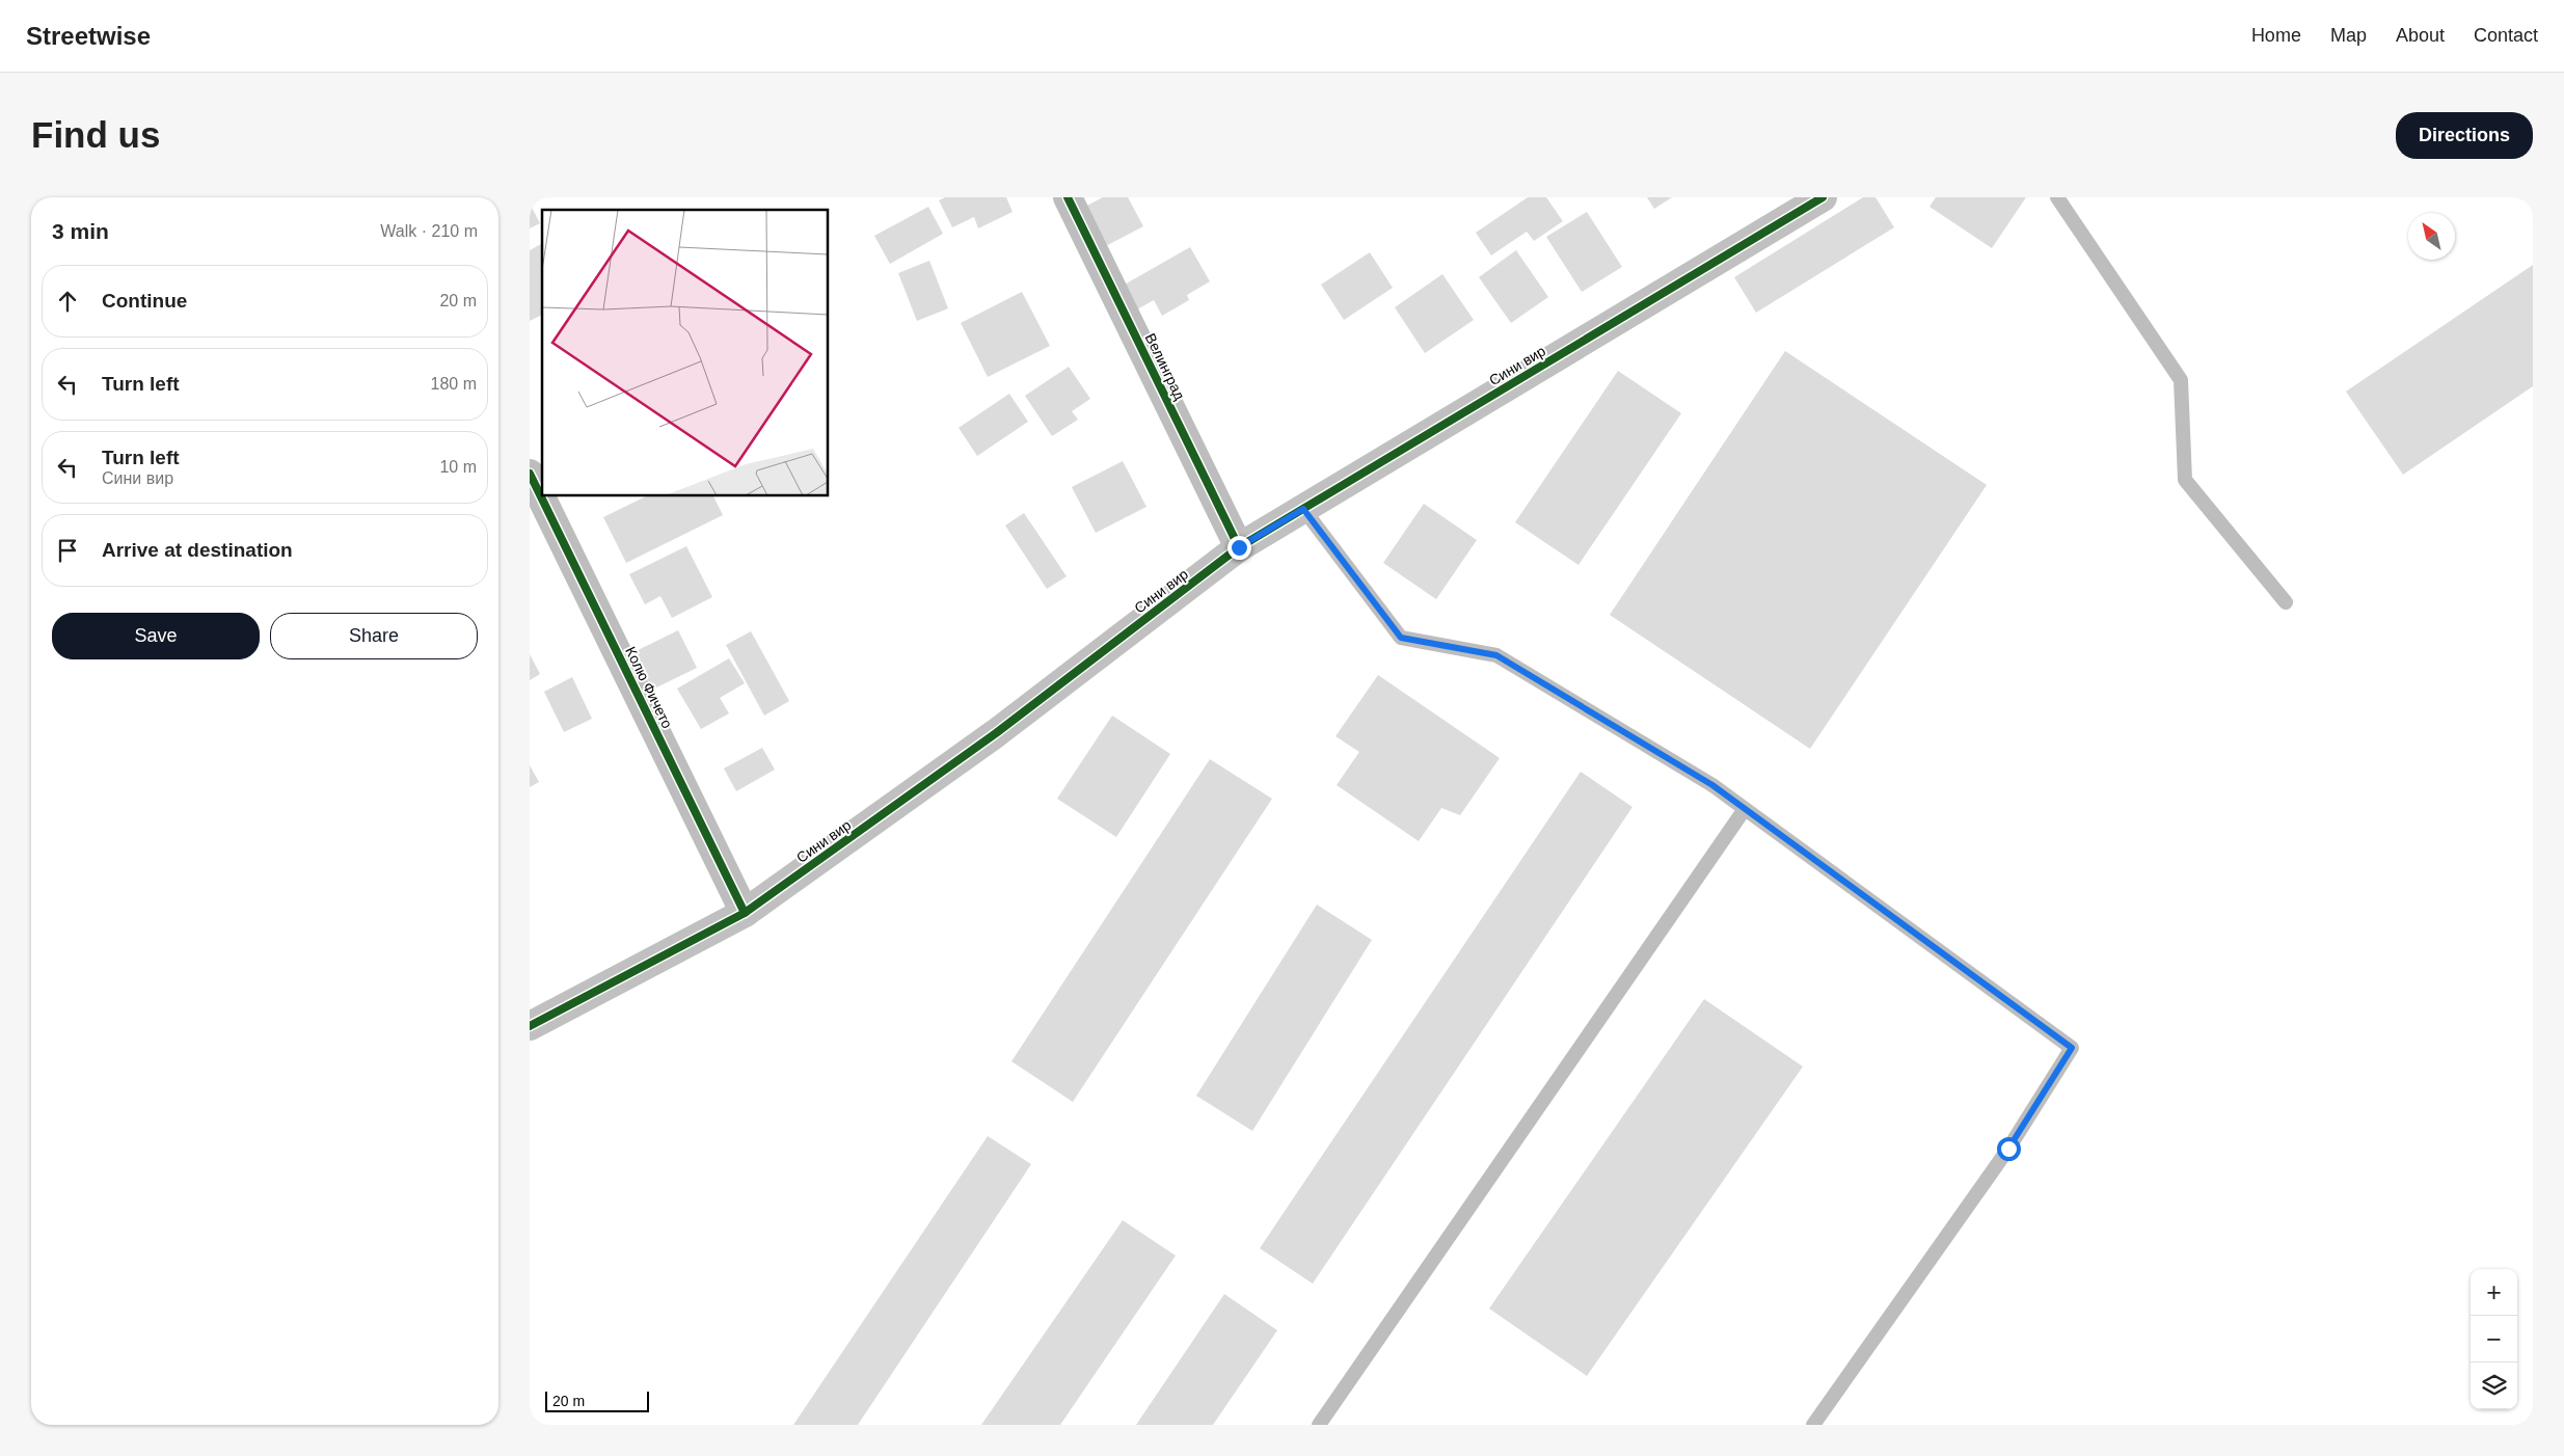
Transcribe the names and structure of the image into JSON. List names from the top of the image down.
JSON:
{
  "streets": {
    "street": ["Сини вир", "Велинград", "Колю Фичето"]
  },
  "crossings": [
    ["Сини вир", "Велинград"],
    ["Сини вир", "Колю Фичето"]
  ],
  "scale_bar": "20 m",
  "north": "top left",
  "page": {
    "header": "Streetwise",
    "nav": [
      "Home",
      "Map",
      "About",
      "Contact"
    ],
    "buttons": [
      "Directions",
      ["Save", "Share"]
    ],
    "title": "Find us",
    "heading": ["3 min", "Walk · 210 m"],
    "list": [
      ["Continue", "20 m"],
      ["Turn left", "180 m"],
      ["Turn left", "Сини вир", "10 m"],
      "Arrive at destination"
    ],
    "map_buttons": ["+", "−"],
    "scale": "20 m"
  }
}
